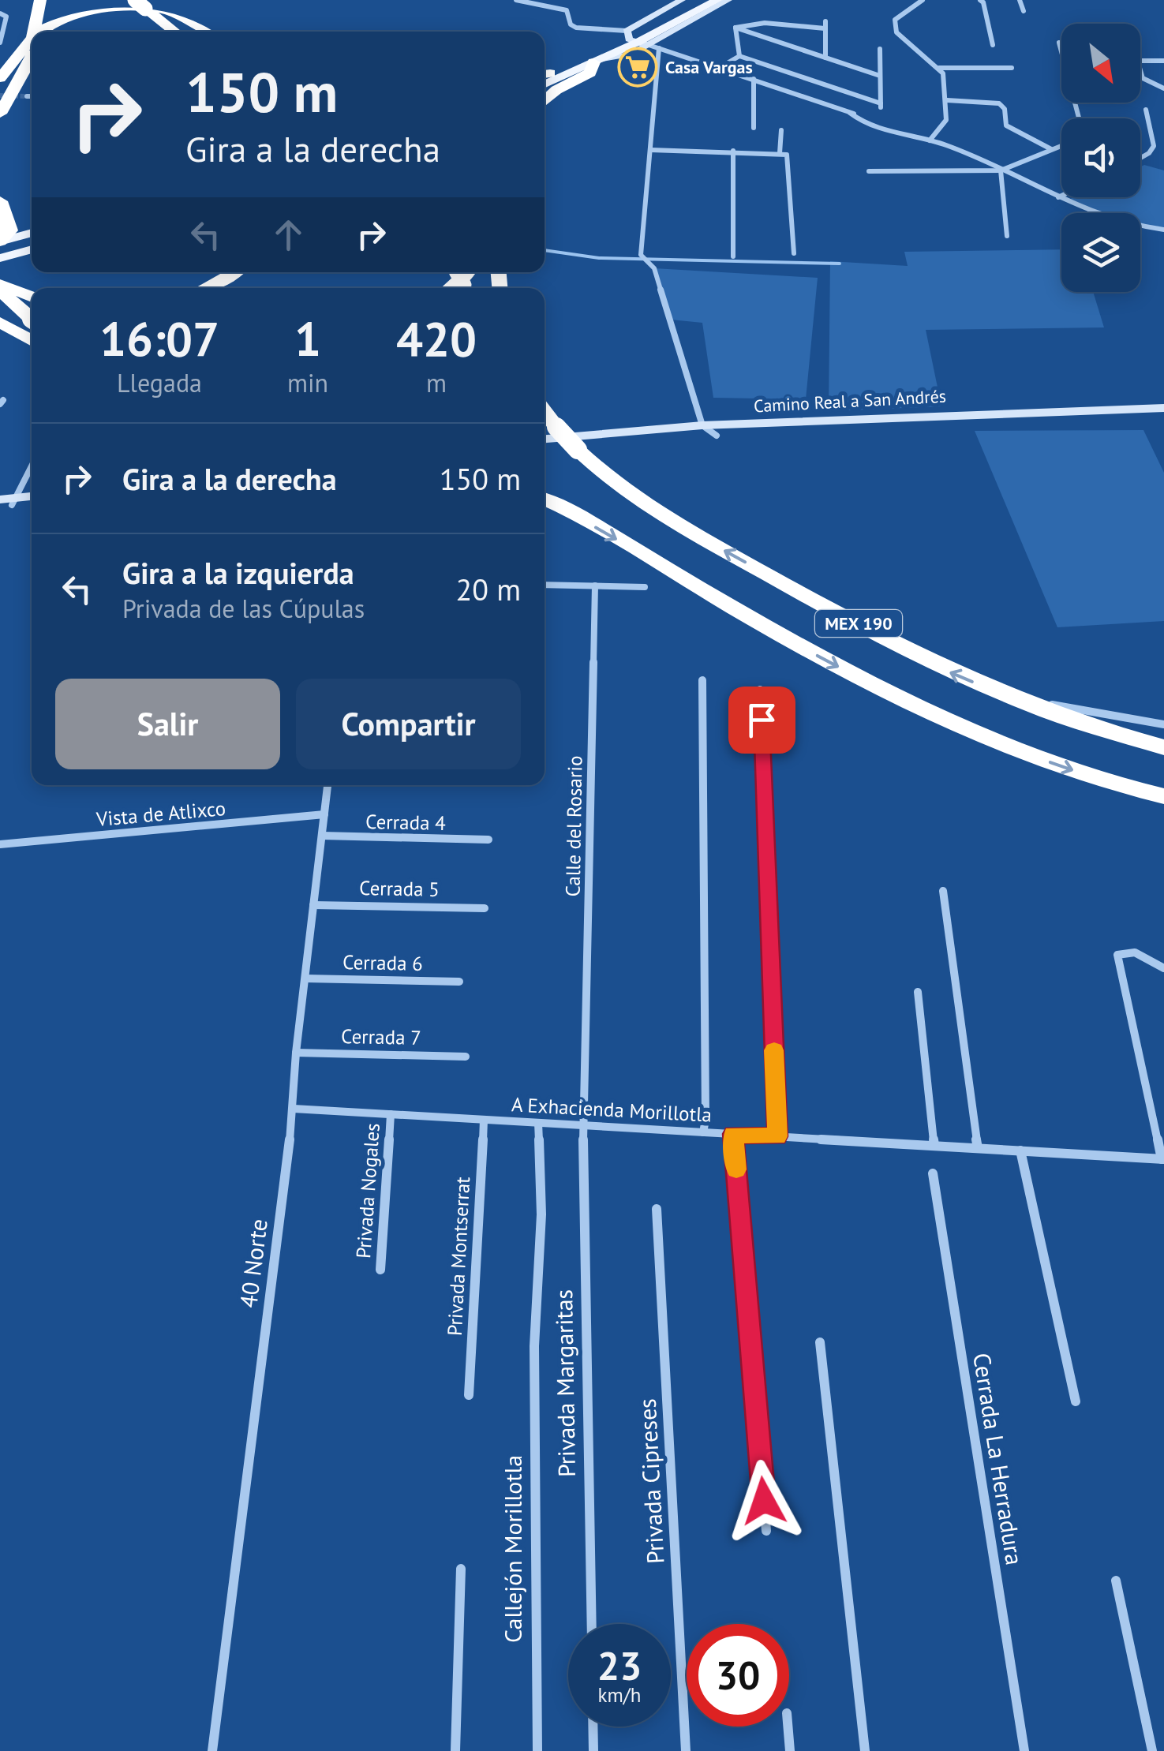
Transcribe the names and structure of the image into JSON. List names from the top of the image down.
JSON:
{
  "streets": {
    "highway": ["MEX 190"],
    "main road": ["Camino Real a San Andrés"],
    "street": [
      "Vista de Atlixco",
      "Cerrada 4",
      "Calle del Rosario",
      "Cerrada 5",
      "Cerrada 6",
      "Cerrada 7",
      "A Exhacienda Morillotla",
      "Privada Nogales",
      "Privada Montserrat",
      "40 Norte",
      "Privada Margaritas",
      "Cerrada La Herradura",
      "Privada Cipreses",
      "Callejón Morillotla"
    ]
  },
  "crossings": [
    ["Vista de Atlixco", "40 Norte"],
    ["Cerrada 4", "40 Norte"],
    ["Calle del Rosario", "A Exhacienda Morillotla"],
    ["Calle del Rosario", "Privada Margaritas"],
    ["Cerrada 5", "40 Norte"],
    ["Cerrada 6", "40 Norte"],
    ["Cerrada 7", "40 Norte"],
    ["A Exhacienda Morillotla", "Privada Nogales"],
    ["A Exhacienda Morillotla", "Privada Montserrat"],
    ["A Exhacienda Morillotla", "40 Norte"],
    ["A Exhacienda Morillotla", "Privada Margaritas"],
    ["A Exhacienda Morillotla", "Callejón Morillotla"]
  ],
  "places": {
    "supermarket": ["Casa Vargas"]
  },
  "north": "bottom right",
  "page": {
    "turn": ["150 m", "Gira a la derecha"],
    "eta": [
      "16:07",
      "Llegada",
      "1",
      "min",
      "420",
      "m"
    ],
    "list": [
      {
        "name": "Gira a la derecha",
        "value": "150 m"
      },
      {
        "name": "Gira a la izquierda",
        "note": "Privada de las Cúpulas",
        "value": "20 m"
      }
    ],
    "buttons": ["Salir", "Compartir"],
    "speed": "23 km/h",
    "limit": "30"
  }
}
